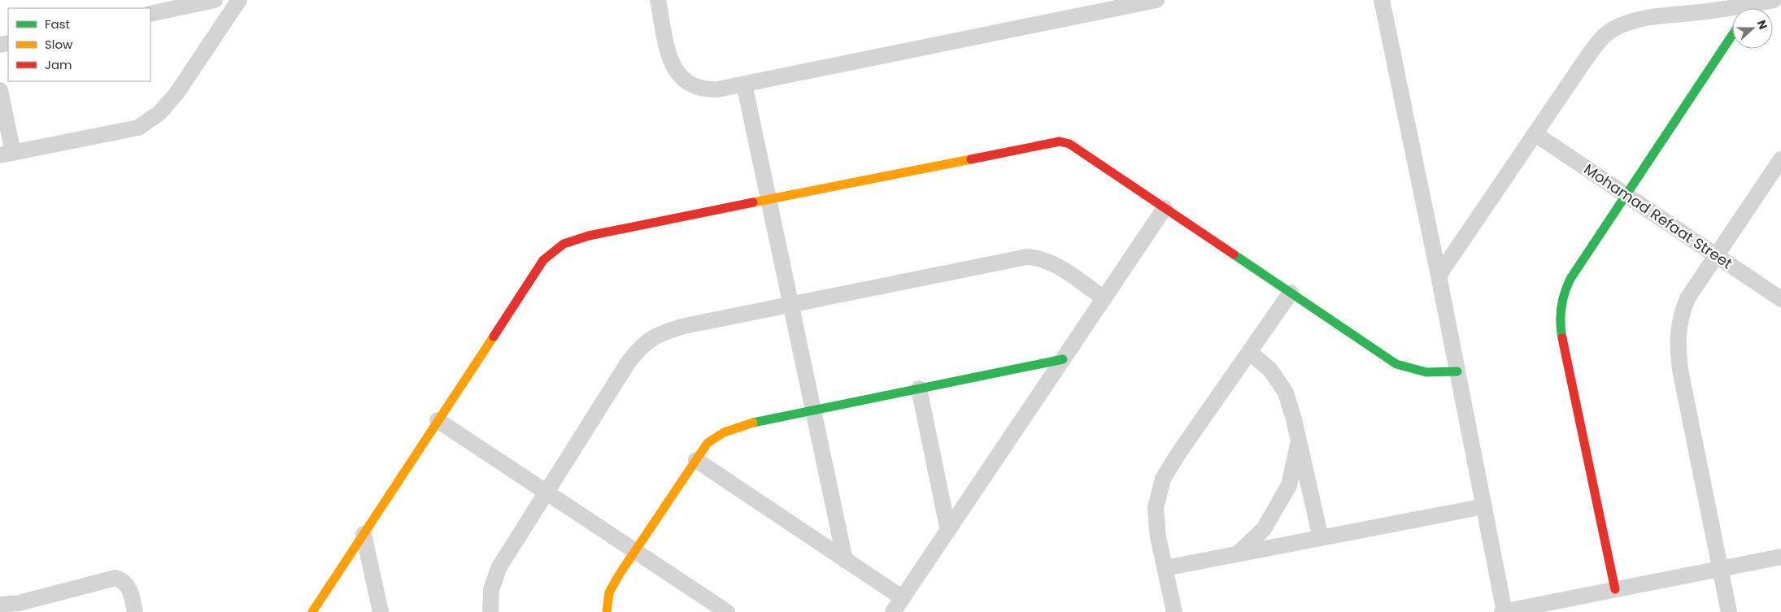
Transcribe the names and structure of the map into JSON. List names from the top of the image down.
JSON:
{
  "streets": {
    "street": ["Mohamad Refaat Street"]
  },
  "legend": ["Fast", "Slow", "Jam"],
  "north": "right"
}
